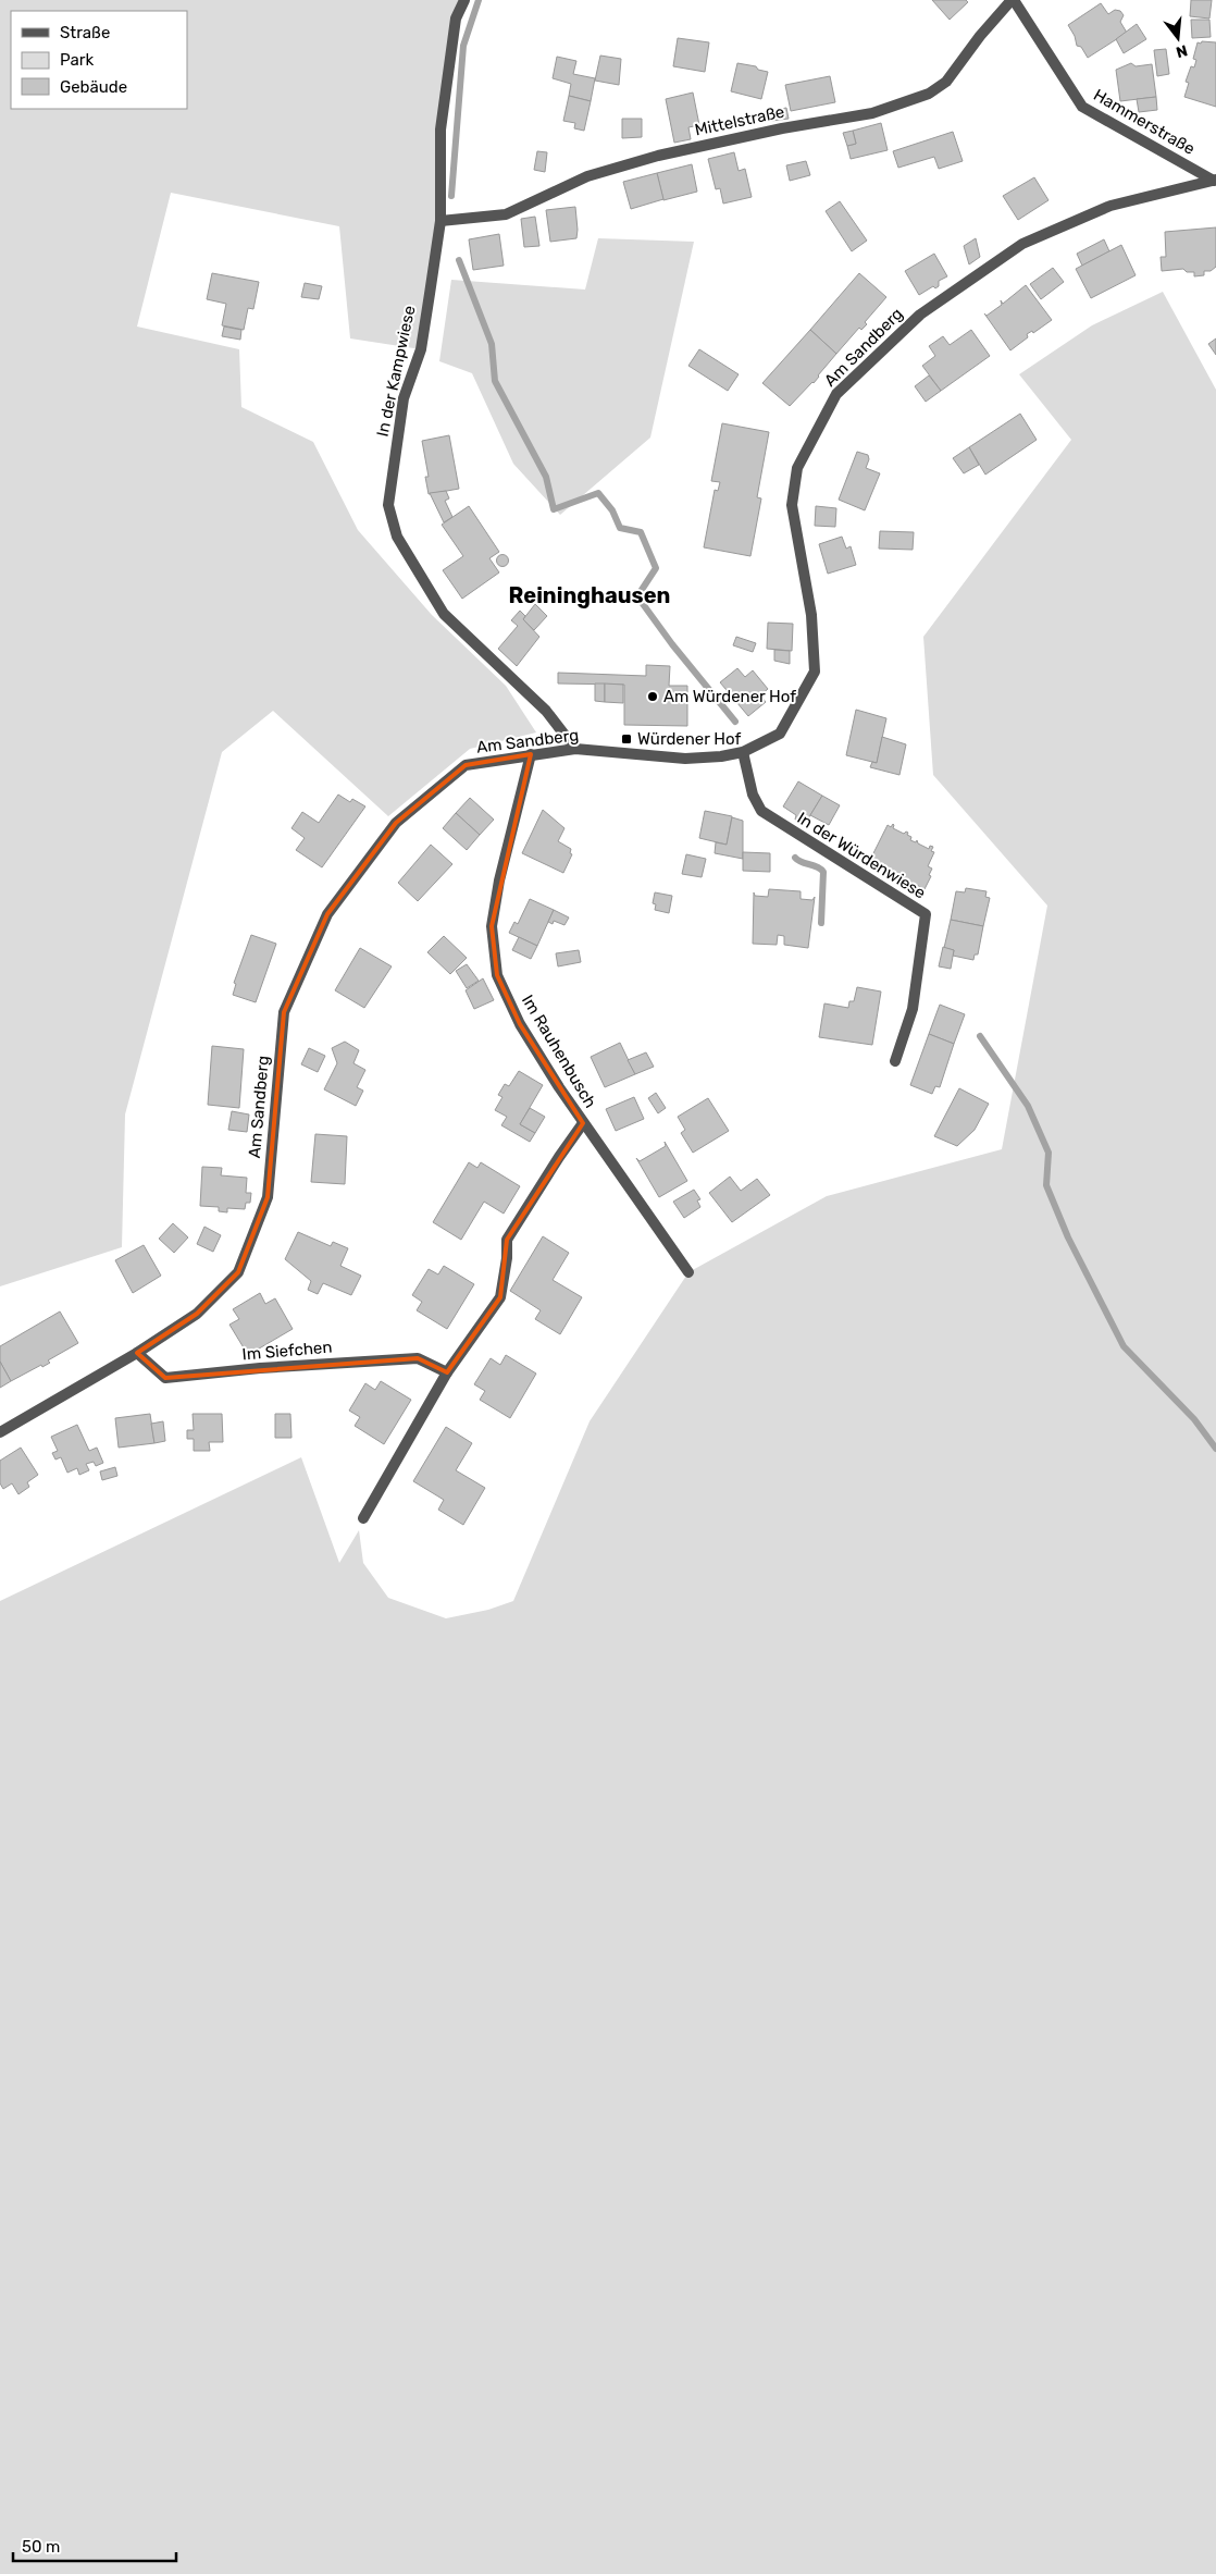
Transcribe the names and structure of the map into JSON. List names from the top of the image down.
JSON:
{
  "streets": {
    "street": [
      "Mittelstraße",
      "Hammerstraße",
      "Am Sandberg",
      "In der Kampwiese",
      "In der Würdenwiese",
      "Im Rauhenbusch",
      "Im Siefchen"
    ]
  },
  "crossings": [
    ["Mittelstraße", "Hammerstraße"],
    ["Mittelstraße", "In der Kampwiese"],
    ["Hammerstraße", "Am Sandberg"],
    ["Am Sandberg", "In der Kampwiese"],
    ["Am Sandberg", "In der Würdenwiese"],
    ["Am Sandberg", "Im Rauhenbusch"],
    ["Am Sandberg", "Im Siefchen"]
  ],
  "districts": ["Reininghausen"],
  "places": {
    "other": ["Am Würdener Hof"],
    "transit": ["Würdener Hof"]
  },
  "legend": ["Straße", "Park", "Gebäude"],
  "scale_bar": "50 m",
  "north": "bottom"
}
